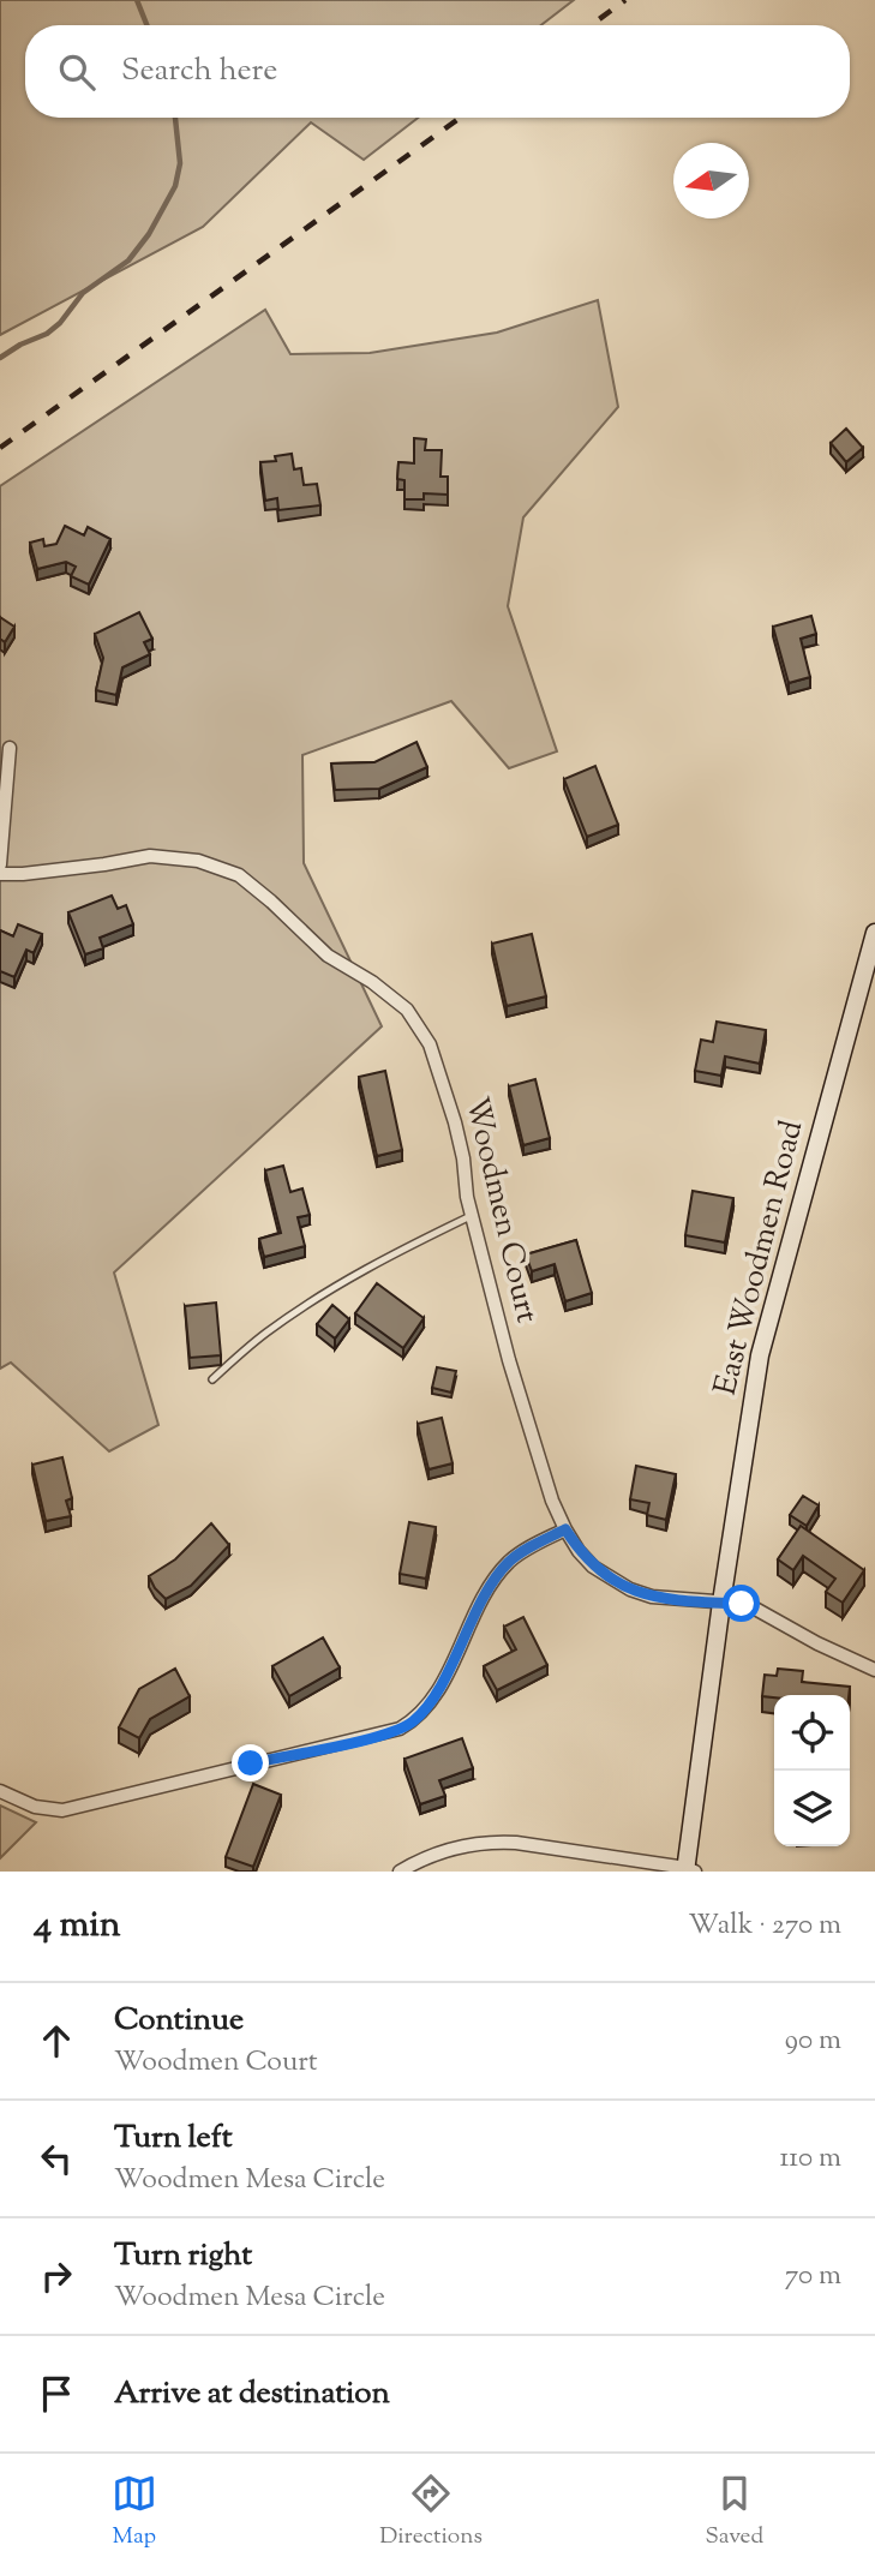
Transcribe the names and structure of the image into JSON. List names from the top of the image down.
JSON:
{
  "streets": {
    "main road": ["East Woodmen Road"],
    "street": ["Woodmen Court"]
  },
  "crossings": [
    ["Woodmen Court", "East Woodmen Road"]
  ],
  "north": "left",
  "page": {
    "search": "Search here",
    "heading": ["4 min", "Walk · 270 m"],
    "list": [
      ["Continue", "Woodmen Court", "90 m"],
      ["Turn left", "Woodmen Mesa Circle", "110 m"],
      ["Turn right", "Woodmen Mesa Circle", "70 m"],
      "Arrive at destination"
    ],
    "nav": ["Map", "Directions", "Saved"]
  }
}
